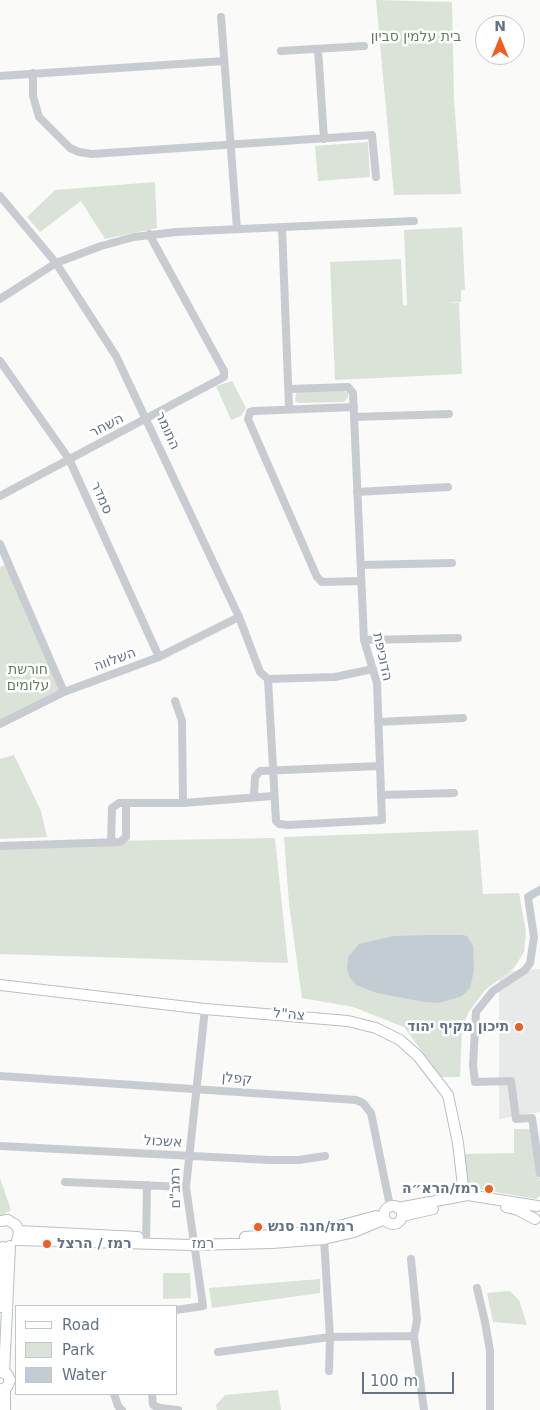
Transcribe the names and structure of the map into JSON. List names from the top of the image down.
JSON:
{
  "streets": {
    "street": [
      "השחר",
      "התומר",
      "סמדר",
      "הדוכיפת",
      "השלווה",
      "צה\"ל",
      "קפלן",
      "אשכול",
      "רמב\"ם",
      "רמז"
    ]
  },
  "crossings": [
    ["השחר", "התומר"],
    ["השחר", "סמדר"],
    ["התומר", "השלווה"],
    ["סמדר", "השלווה"],
    ["צה\"ל", "רמב\"ם"],
    ["צה\"ל", "רמז"],
    ["קפלן", "רמב\"ם"],
    ["קפלן", "רמז"],
    ["אשכול", "רמב\"ם"],
    ["רמב\"ם", "רמז"]
  ],
  "parks": ["בית עלמין סביון", "חורשת עלומים"],
  "places": [
    "תיכון מקיף יהוד",
    "רמז/הרא״ה",
    "רמז/חנה סנש",
    "רמז / הרצל"
  ],
  "legend": ["Road", "Park", "Water"],
  "scale_bar": "100 m",
  "north": "top"
}
